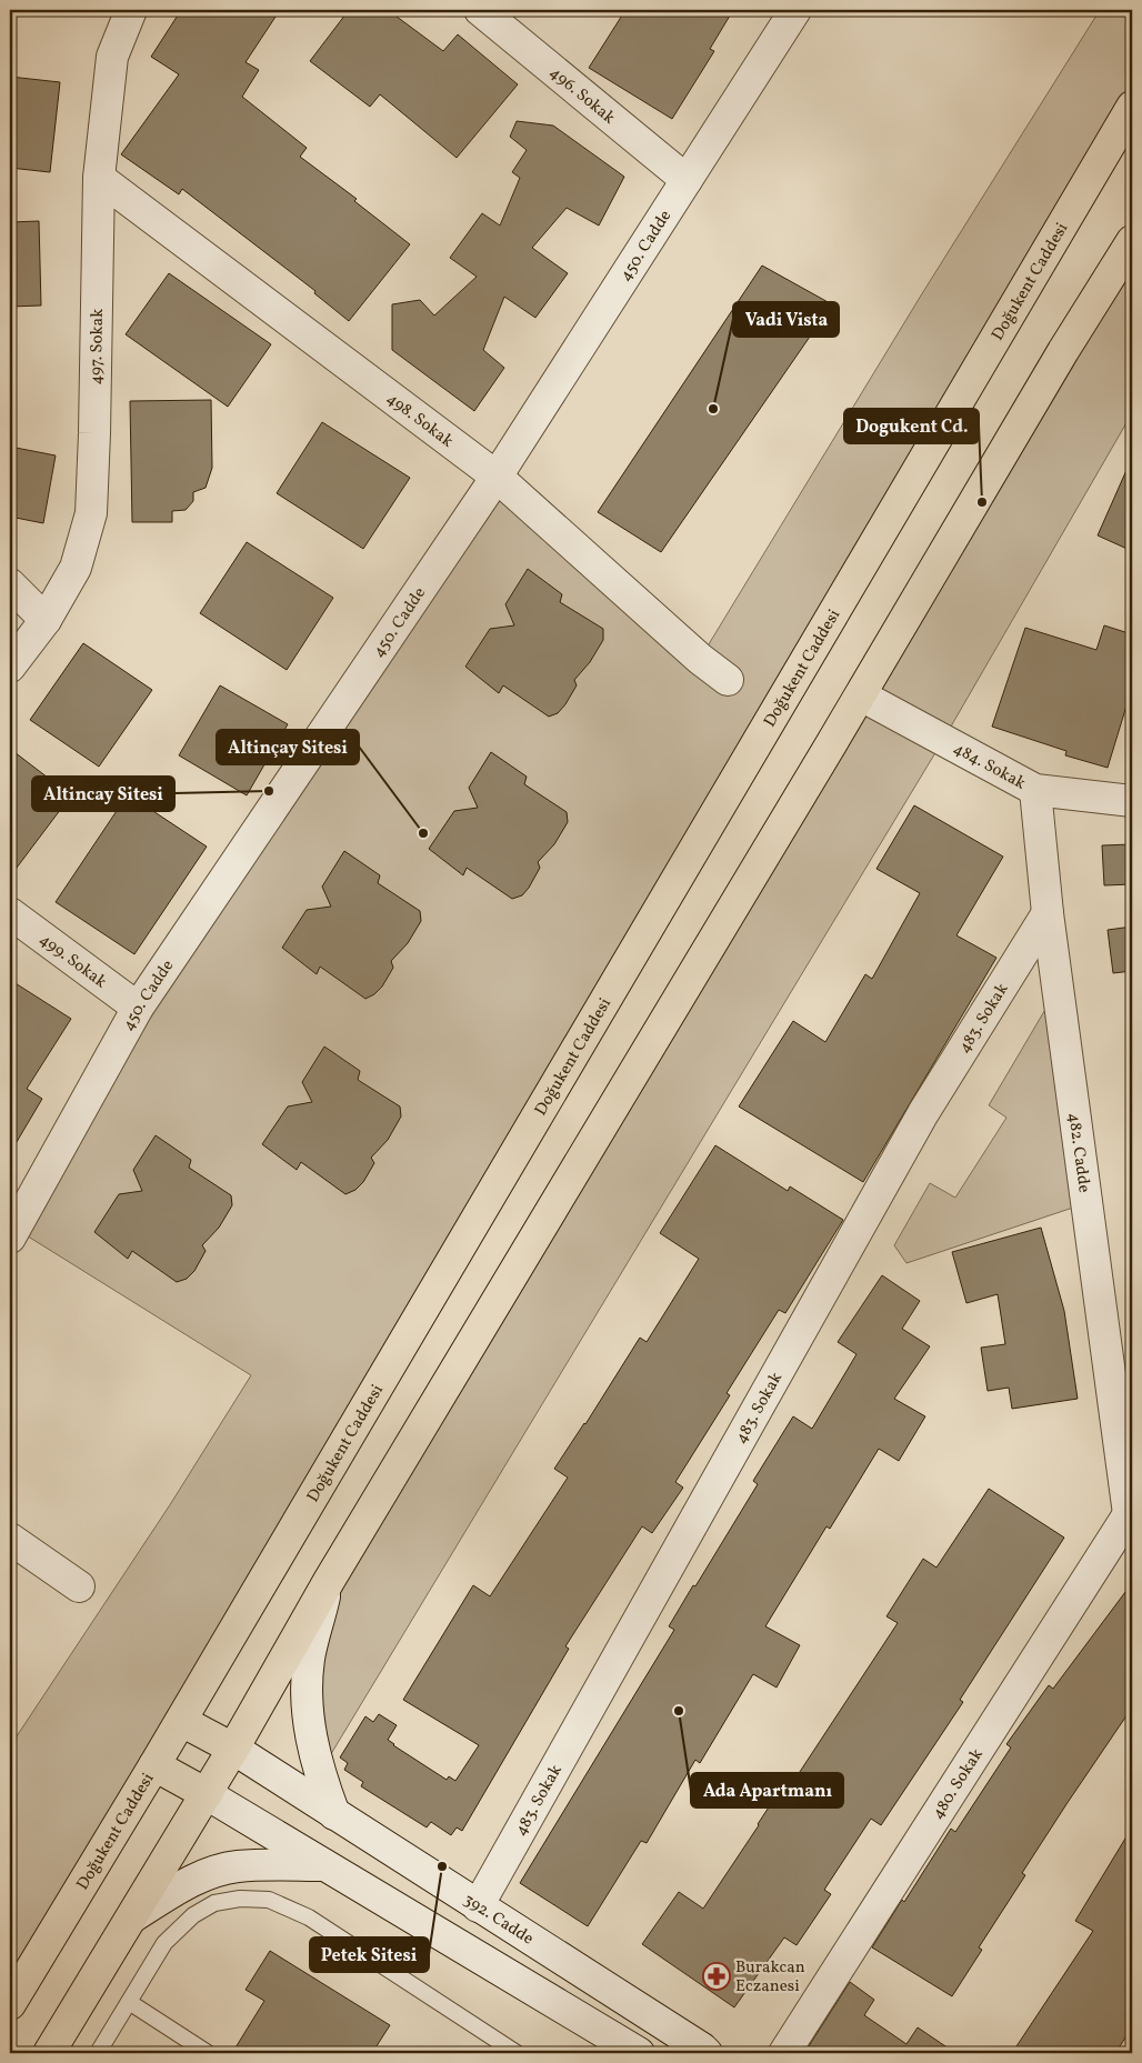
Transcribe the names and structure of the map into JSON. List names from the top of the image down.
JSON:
{
  "streets": {
    "main road": ["Doğukent Caddesi"],
    "street": [
      "496. Sokak",
      "450. Cadde",
      "497. Sokak",
      "498. Sokak",
      "484. Sokak",
      "499. Sokak",
      "483. Sokak",
      "482. Cadde",
      "480. Sokak",
      "392. Cadde"
    ]
  },
  "crossings": [
    ["496. Sokak", "450. Cadde"],
    ["450. Cadde", "498. Sokak"],
    ["450. Cadde", "499. Sokak"],
    ["497. Sokak", "498. Sokak"],
    ["484. Sokak", "482. Cadde"],
    ["483. Sokak", "482. Cadde"],
    ["483. Sokak", "392. Cadde"],
    ["482. Cadde", "480. Sokak"]
  ],
  "places": {
    "other": [
      "Vadi Vista",
      "Dogukent Cd.",
      "Altincay Sitesi",
      "Altinçay Sitesi",
      "Ada Apartmanı",
      "Petek Sitesi"
    ],
    "pharmacy": ["Burakcan Eczanesi"]
  }
}
